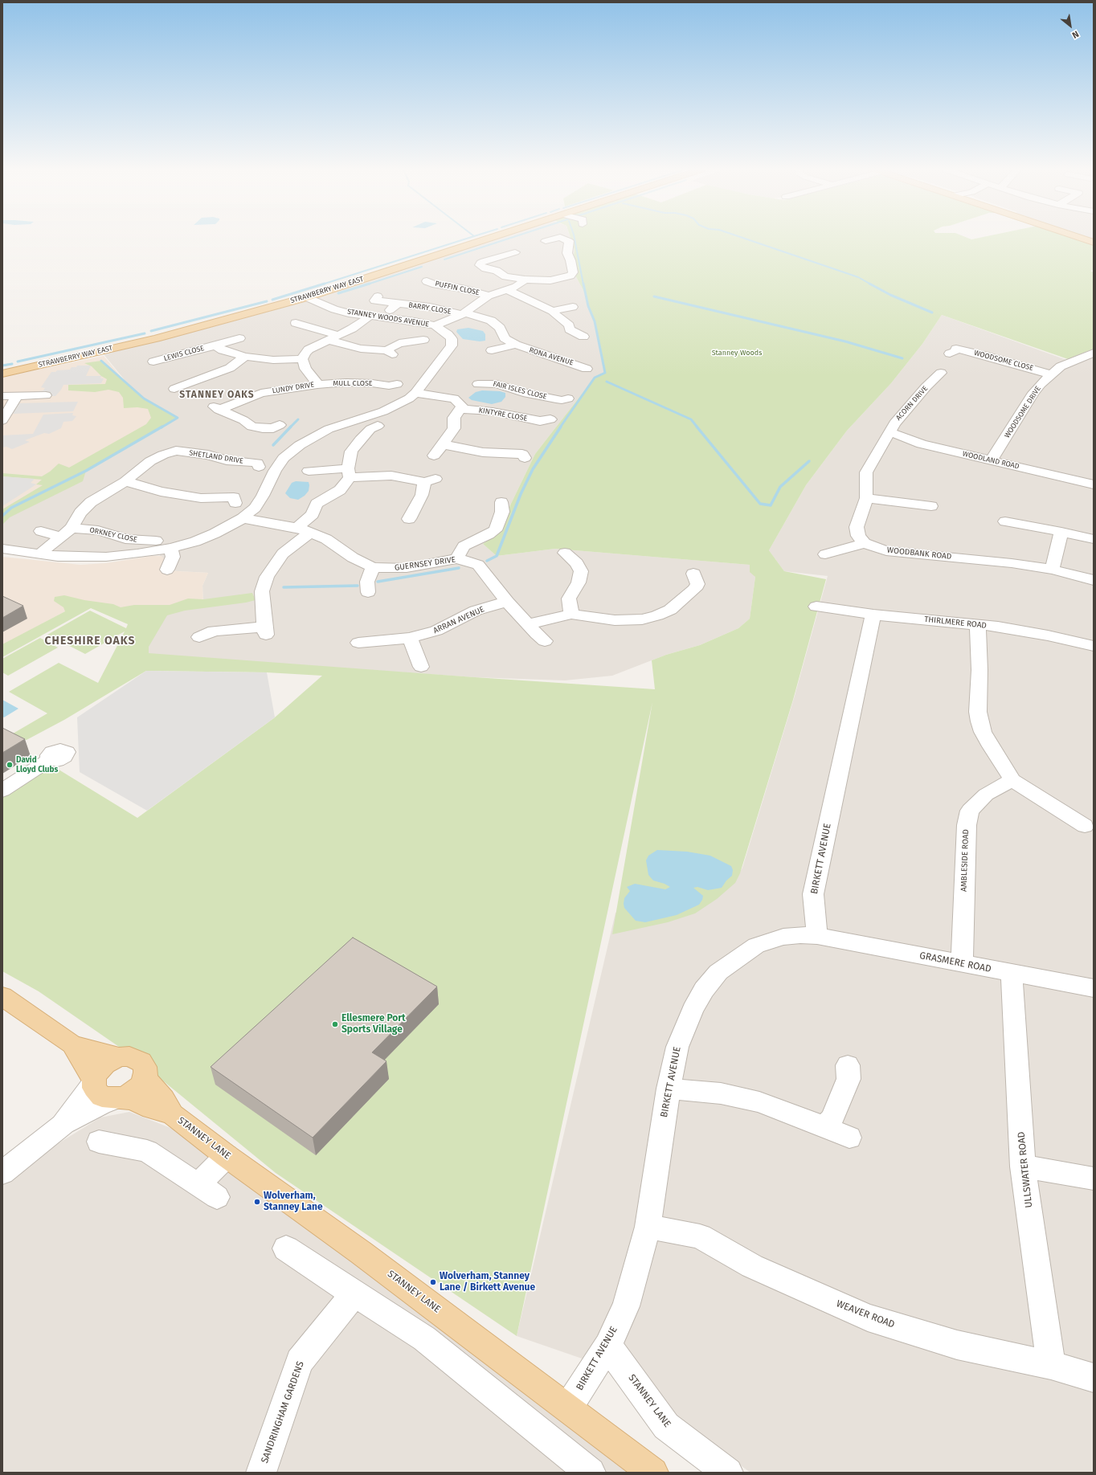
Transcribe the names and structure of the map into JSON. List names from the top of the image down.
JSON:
{
  "streets": {
    "main road": ["STRAWBERRY WAY EAST", "STANNEY LANE"],
    "street": [
      "PUFFIN CLOSE",
      "BARRY CLOSE",
      "STANNEY WOODS AVENUE",
      "LEWIS CLOSE",
      "RONA AVENUE",
      "WOODSOME CLOSE",
      "MULL CLOSE",
      "LUNDY DRIVE",
      "FAIR ISLES CLOSE",
      "ACORN DRIVE",
      "WOODSOME DRIVE",
      "KINTYRE CLOSE",
      "SHETLAND DRIVE",
      "WOODLAND ROAD",
      "ORKNEY CLOSE",
      "WOODBANK ROAD",
      "GUERNSEY DRIVE",
      "ARRAN AVENUE",
      "THIRLMERE ROAD",
      "BIRKETT AVENUE",
      "AMBLESIDE ROAD",
      "GRASMERE ROAD",
      "ULLSWATER ROAD",
      "WEAVER ROAD",
      "SANDRINGHAM GARDENS"
    ]
  },
  "crossings": [
    ["STRAWBERRY WAY EAST", "STANNEY WOODS AVENUE"],
    ["BARRY CLOSE", "RONA AVENUE"],
    ["STANNEY WOODS AVENUE", "KINTYRE CLOSE"],
    ["STANNEY WOODS AVENUE", "SHETLAND DRIVE"],
    ["STANNEY WOODS AVENUE", "GUERNSEY DRIVE"],
    ["WOODSOME CLOSE", "WOODSOME DRIVE"],
    ["MULL CLOSE", "LUNDY DRIVE"],
    ["FAIR ISLES CLOSE", "KINTYRE CLOSE"],
    ["ACORN DRIVE", "WOODLAND ROAD"],
    ["WOODSOME DRIVE", "WOODLAND ROAD"],
    ["SHETLAND DRIVE", "ORKNEY CLOSE"],
    ["GUERNSEY DRIVE", "ARRAN AVENUE"],
    ["THIRLMERE ROAD", "BIRKETT AVENUE"],
    ["BIRKETT AVENUE", "GRASMERE ROAD"],
    ["BIRKETT AVENUE", "STANNEY LANE"],
    ["BIRKETT AVENUE", "WEAVER ROAD"],
    ["AMBLESIDE ROAD", "GRASMERE ROAD"],
    ["GRASMERE ROAD", "ULLSWATER ROAD"],
    ["ULLSWATER ROAD", "WEAVER ROAD"]
  ],
  "districts": ["STANNEY OAKS", "CHESHIRE OAKS"],
  "parks": ["Stanney Woods"],
  "places": [
    "David Lloyd Clubs",
    "Ellesmere Port Sports Village",
    "Wolverham, Stanney Lane",
    "Wolverham, Stanney Lane / Birkett Avenue"
  ],
  "north": "bottom right"
}
